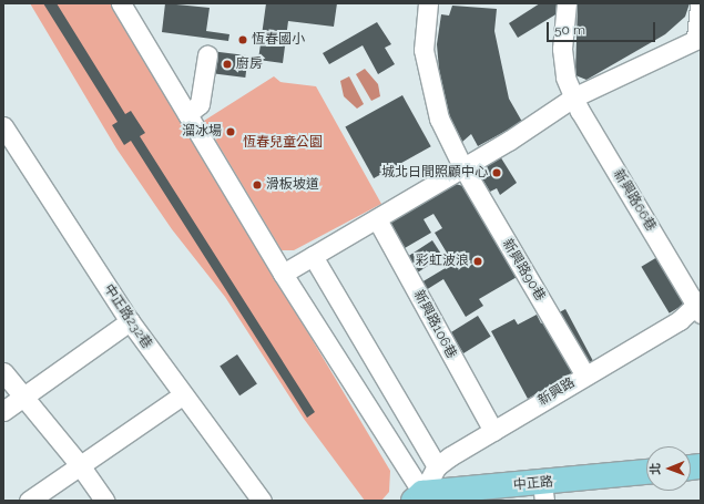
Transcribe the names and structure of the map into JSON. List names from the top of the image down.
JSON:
{
  "streets": {
    "main road": ["中正路"],
    "street": [
      "新興路66巷",
      "新興路90巷",
      "中正路232巷",
      "新興路106巷",
      "新興路"
    ]
  },
  "crossings": [
    ["新興路66巷", "新興路"],
    ["新興路90巷", "新興路"],
    ["新興路106巷", "新興路"],
    ["新興路", "中正路"]
  ],
  "parks": ["恆春兒童公園"],
  "places": [
    "恆春國小",
    "廚房",
    "溜冰場",
    "城北日間照顧中心",
    "滑板坡道",
    "彩虹波浪"
  ],
  "scale_bar": "50 m",
  "north": "left"
}
